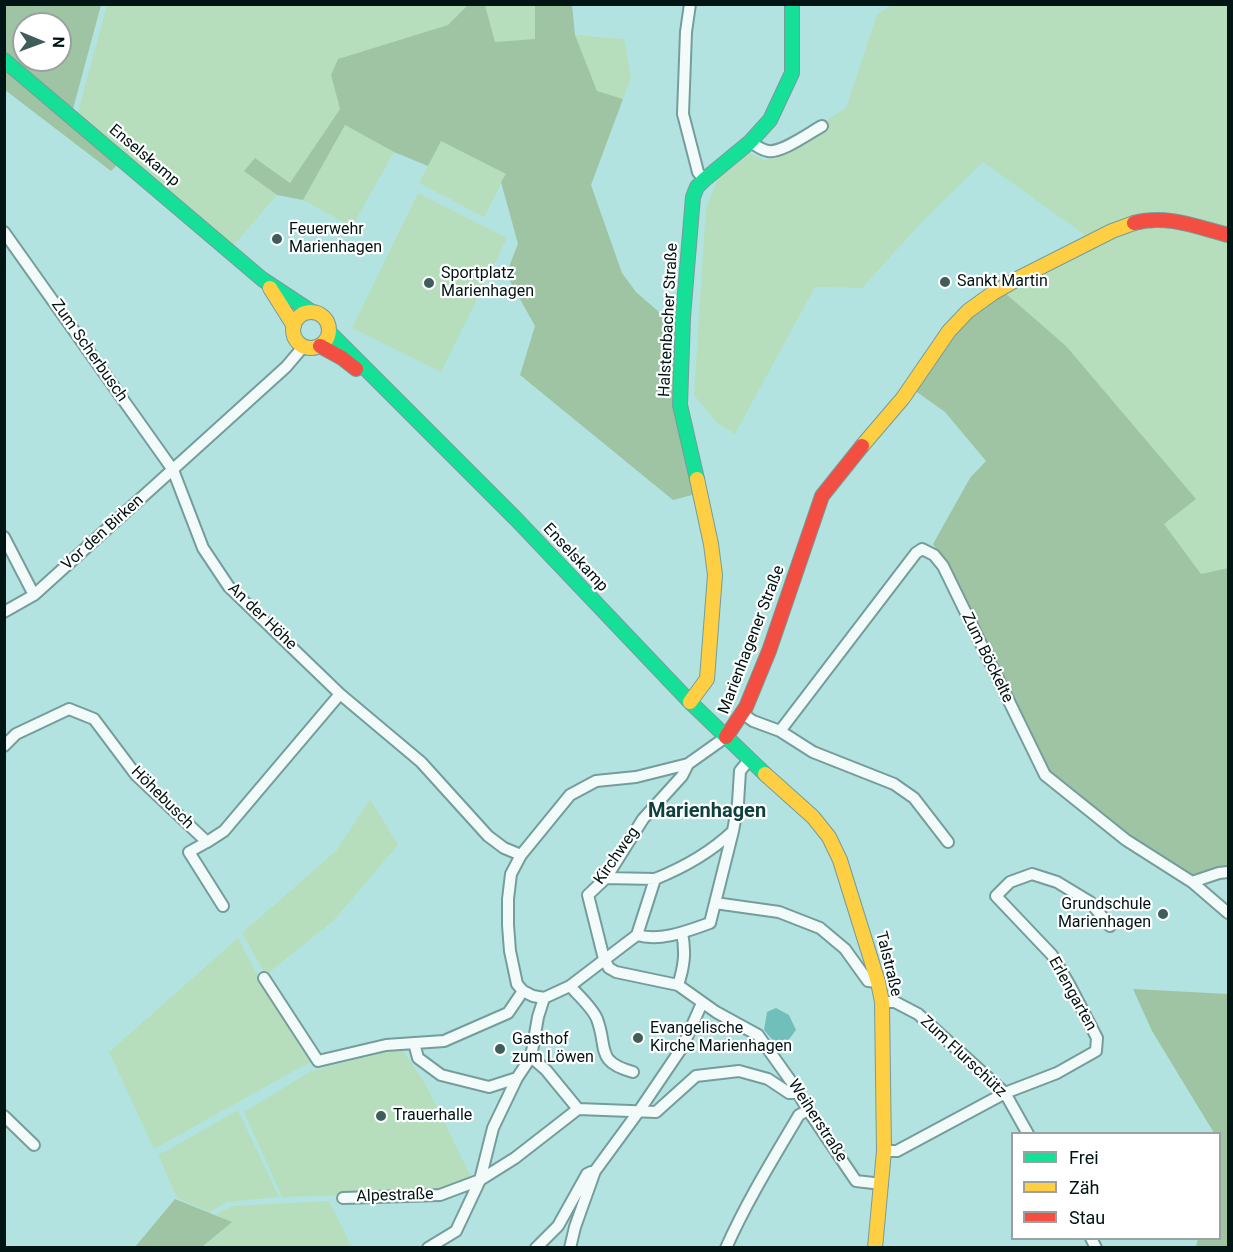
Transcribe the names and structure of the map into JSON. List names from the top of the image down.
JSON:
{
  "streets": {
    "main road": [
      "Enselskamp",
      "Halstenbacher Straße",
      "Marienhagener Straße",
      "Talstraße"
    ],
    "street": [
      "Zum Scherbusch",
      "Vor den Birken",
      "An der Höhe",
      "Zum Böckelte",
      "Höhebusch",
      "Kirchweg",
      "Erlengarten",
      "Zum Flurschütz",
      "Weiherstraße",
      "Alpestraße"
    ]
  },
  "crossings": [
    ["Enselskamp", "Halstenbacher Straße"],
    ["Enselskamp", "Marienhagener Straße"],
    ["Enselskamp", "Talstraße"],
    ["Zum Scherbusch", "Vor den Birken"],
    ["Zum Scherbusch", "An der Höhe"],
    ["Vor den Birken", "An der Höhe"],
    ["An der Höhe", "Marienhagener Straße"],
    ["An der Höhe", "Höhebusch"],
    ["Marienhagener Straße", "Kirchweg"],
    ["Marienhagener Straße", "Talstraße"],
    ["Talstraße", "Erlengarten"],
    ["Talstraße", "Zum Flurschütz"],
    ["Talstraße", "Weiherstraße"],
    ["Erlengarten", "Zum Flurschütz"]
  ],
  "districts": ["Marienhagen"],
  "places": [
    "Feuerwehr Marienhagen",
    "Sankt Martin",
    "Sportplatz Marienhagen",
    "Grundschule Marienhagen",
    "Evangelische Kirche Marienhagen",
    "Gasthof zum Löwen",
    "Trauerhalle"
  ],
  "legend": ["Frei", "Zäh", "Stau"],
  "north": "right"
}
